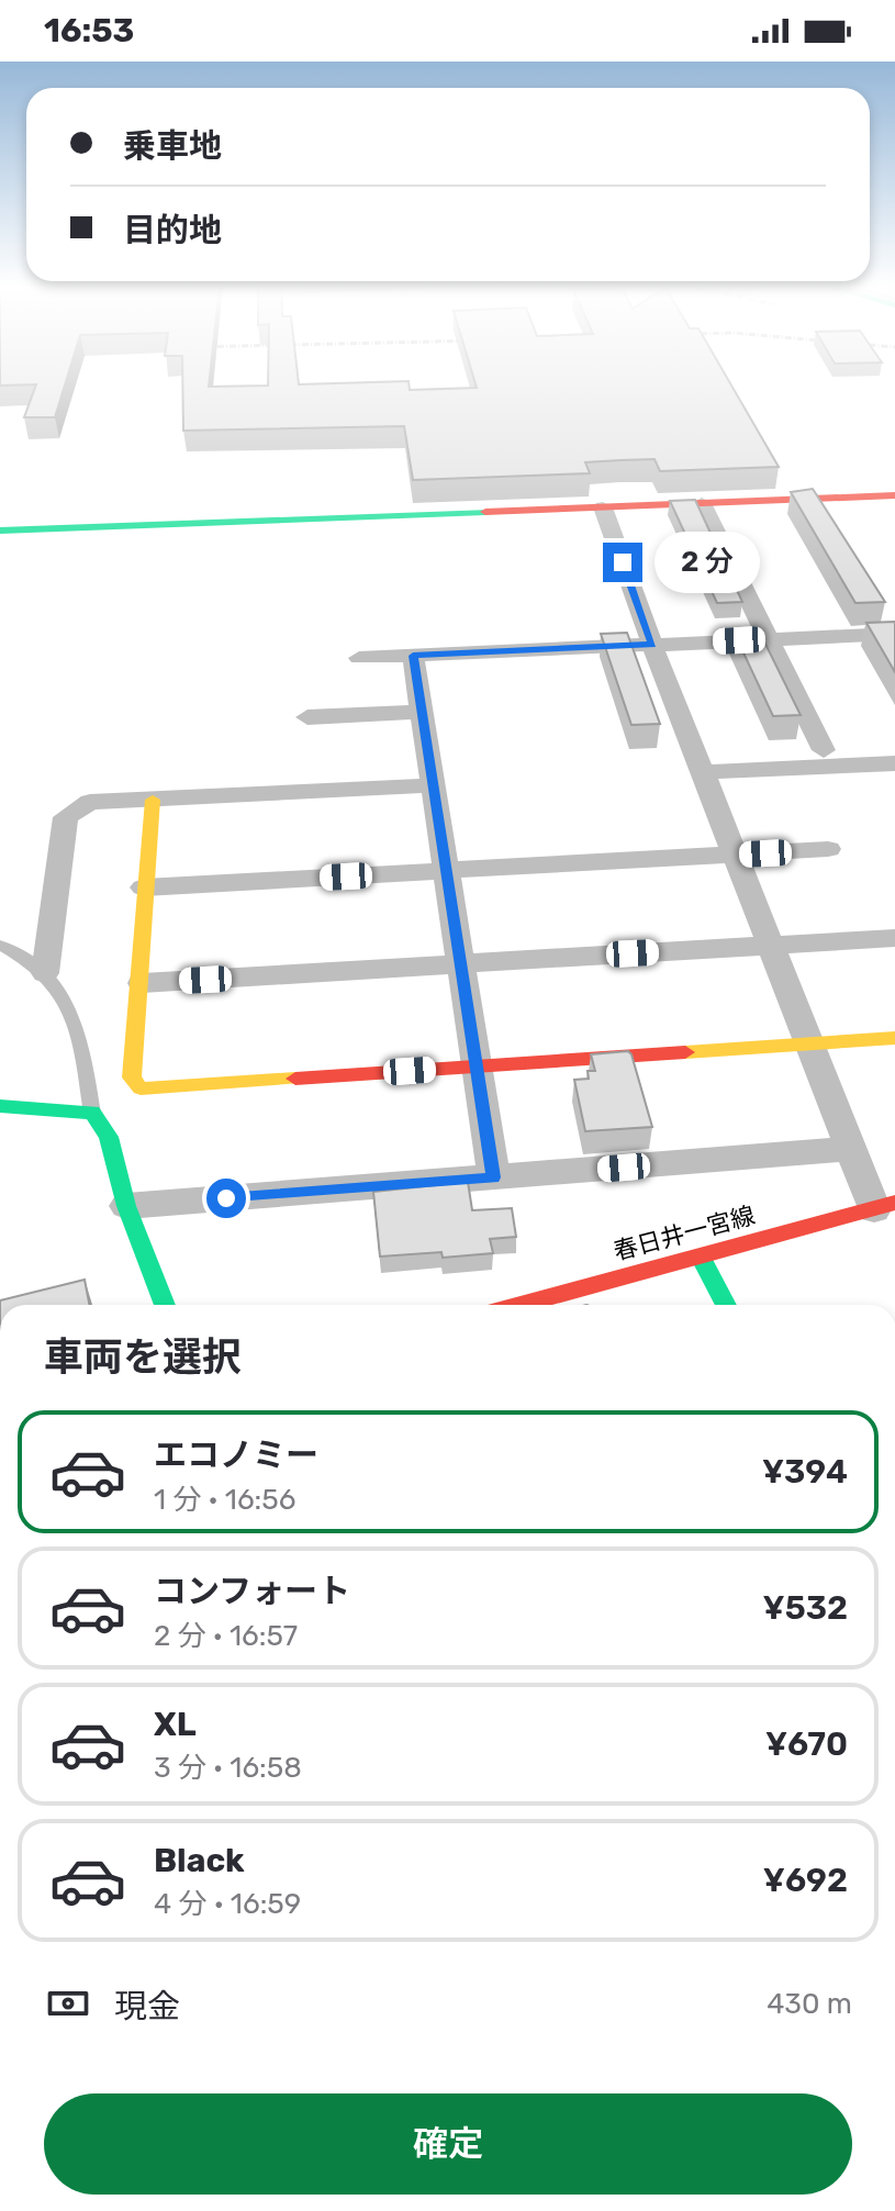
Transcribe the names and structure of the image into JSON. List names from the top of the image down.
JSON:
{
  "streets": {
    "street": ["春日井一宮線"]
  },
  "page": {
    "status": "16:53",
    "banner": ["乗車地", "目的地"],
    "bubble": "2 分",
    "heading": "車両を選択",
    "list": [
      {
        "name": "エコノミー",
        "note": "1 分 · 16:56",
        "value": "¥394"
      },
      {
        "name": "コンフォート",
        "note": "2 分 · 16:57",
        "value": "¥532"
      },
      {
        "name": "XL",
        "note": "3 分 · 16:58",
        "value": "¥670"
      },
      {
        "name": "Black",
        "note": "4 分 · 16:59",
        "value": "¥692"
      }
    ],
    "pay": ["現金", "430 m"],
    "buttons": "確定"
  }
}
